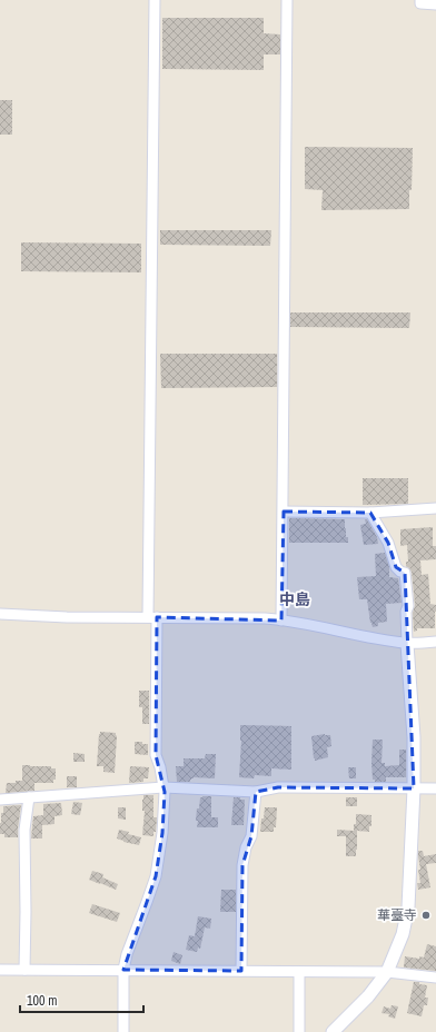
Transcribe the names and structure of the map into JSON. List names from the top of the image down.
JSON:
{
  "districts": ["中島"],
  "places": ["華臺寺"],
  "scale_bar": "100 m"
}
